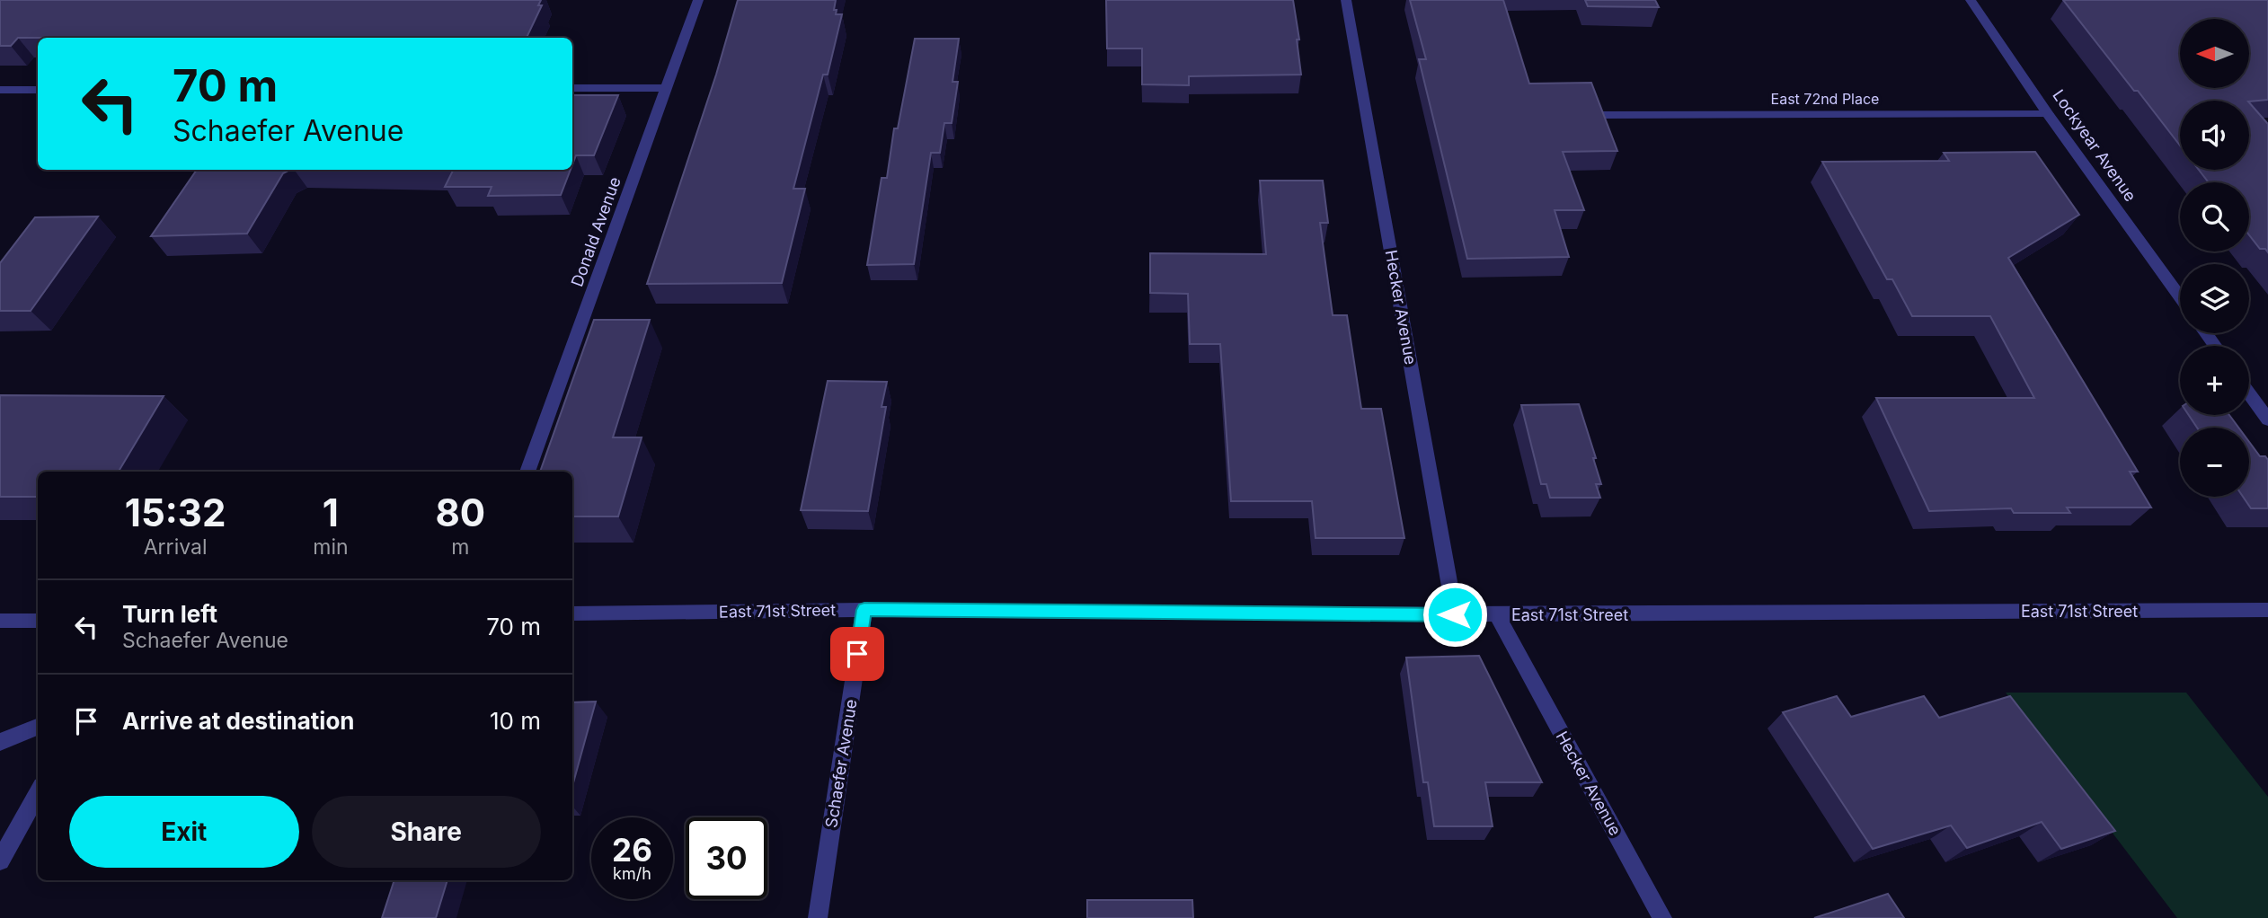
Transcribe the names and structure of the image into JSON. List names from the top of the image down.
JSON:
{
  "streets": {
    "street": [
      "East 72nd Place",
      "Lockyear Avenue",
      "Donald Avenue",
      "Hecker Avenue",
      "East 71st Street",
      "Schaefer Avenue"
    ]
  },
  "crossings": [
    ["East 72nd Place", "Lockyear Avenue"],
    ["Hecker Avenue", "East 71st Street"],
    ["East 71st Street", "Schaefer Avenue"]
  ],
  "north": "left",
  "page": {
    "map_buttons": ["+", "−"],
    "turn": ["70 m", "Schaefer Avenue"],
    "eta": [
      "15:32",
      "Arrival",
      "1",
      "min",
      "80",
      "m"
    ],
    "list": [
      {
        "name": "Turn left",
        "note": "Schaefer Avenue",
        "value": "70 m"
      },
      {
        "name": "Arrive at destination",
        "value": "10 m"
      }
    ],
    "buttons": ["Exit", "Share"],
    "speed": "26 km/h",
    "limit": "30"
  }
}
